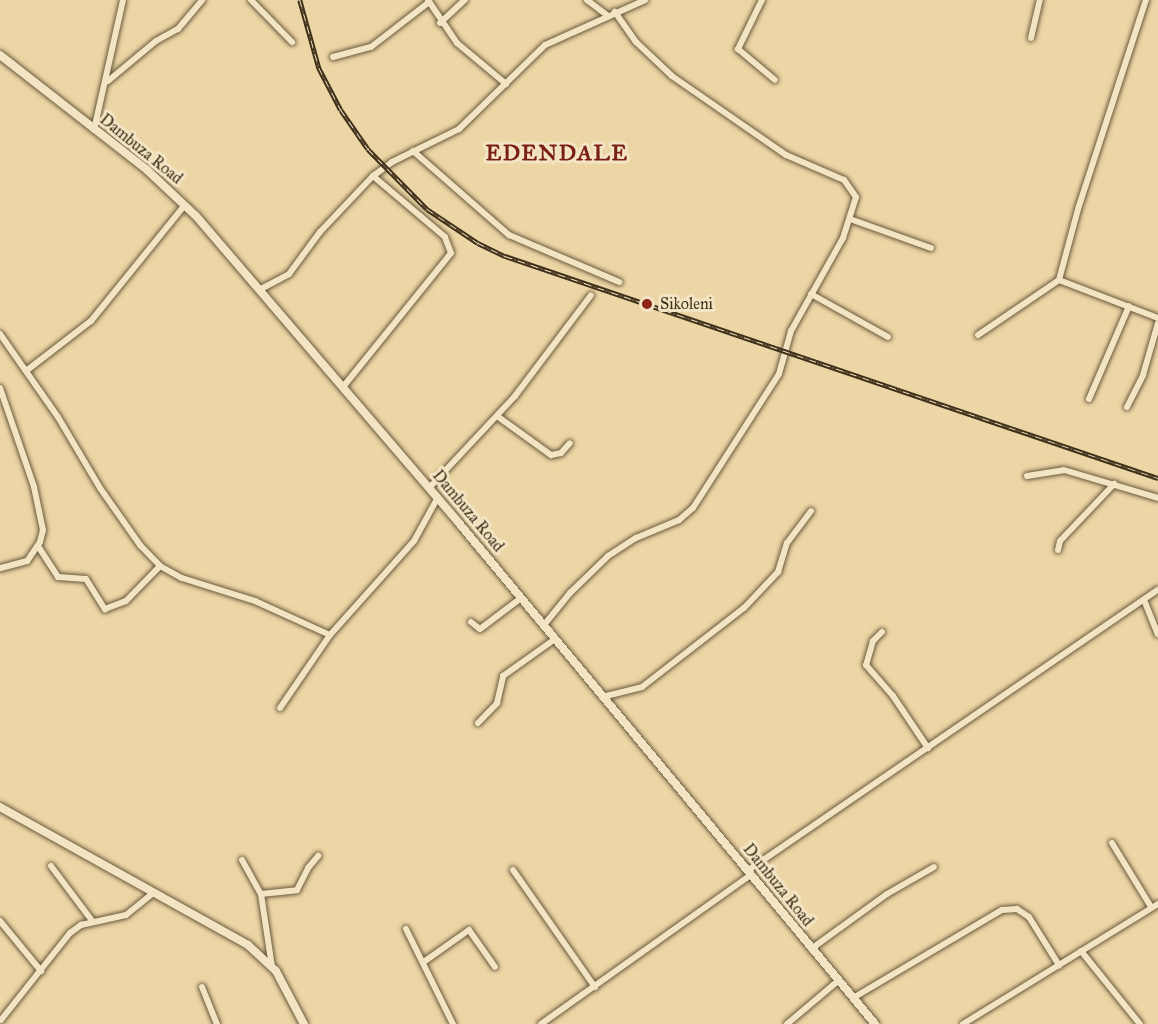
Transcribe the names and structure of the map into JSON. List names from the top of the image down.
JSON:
{
  "streets": {
    "street": ["Dambuza Road"]
  },
  "districts": ["EDENDALE"],
  "places": ["Sikoleni"]
}
